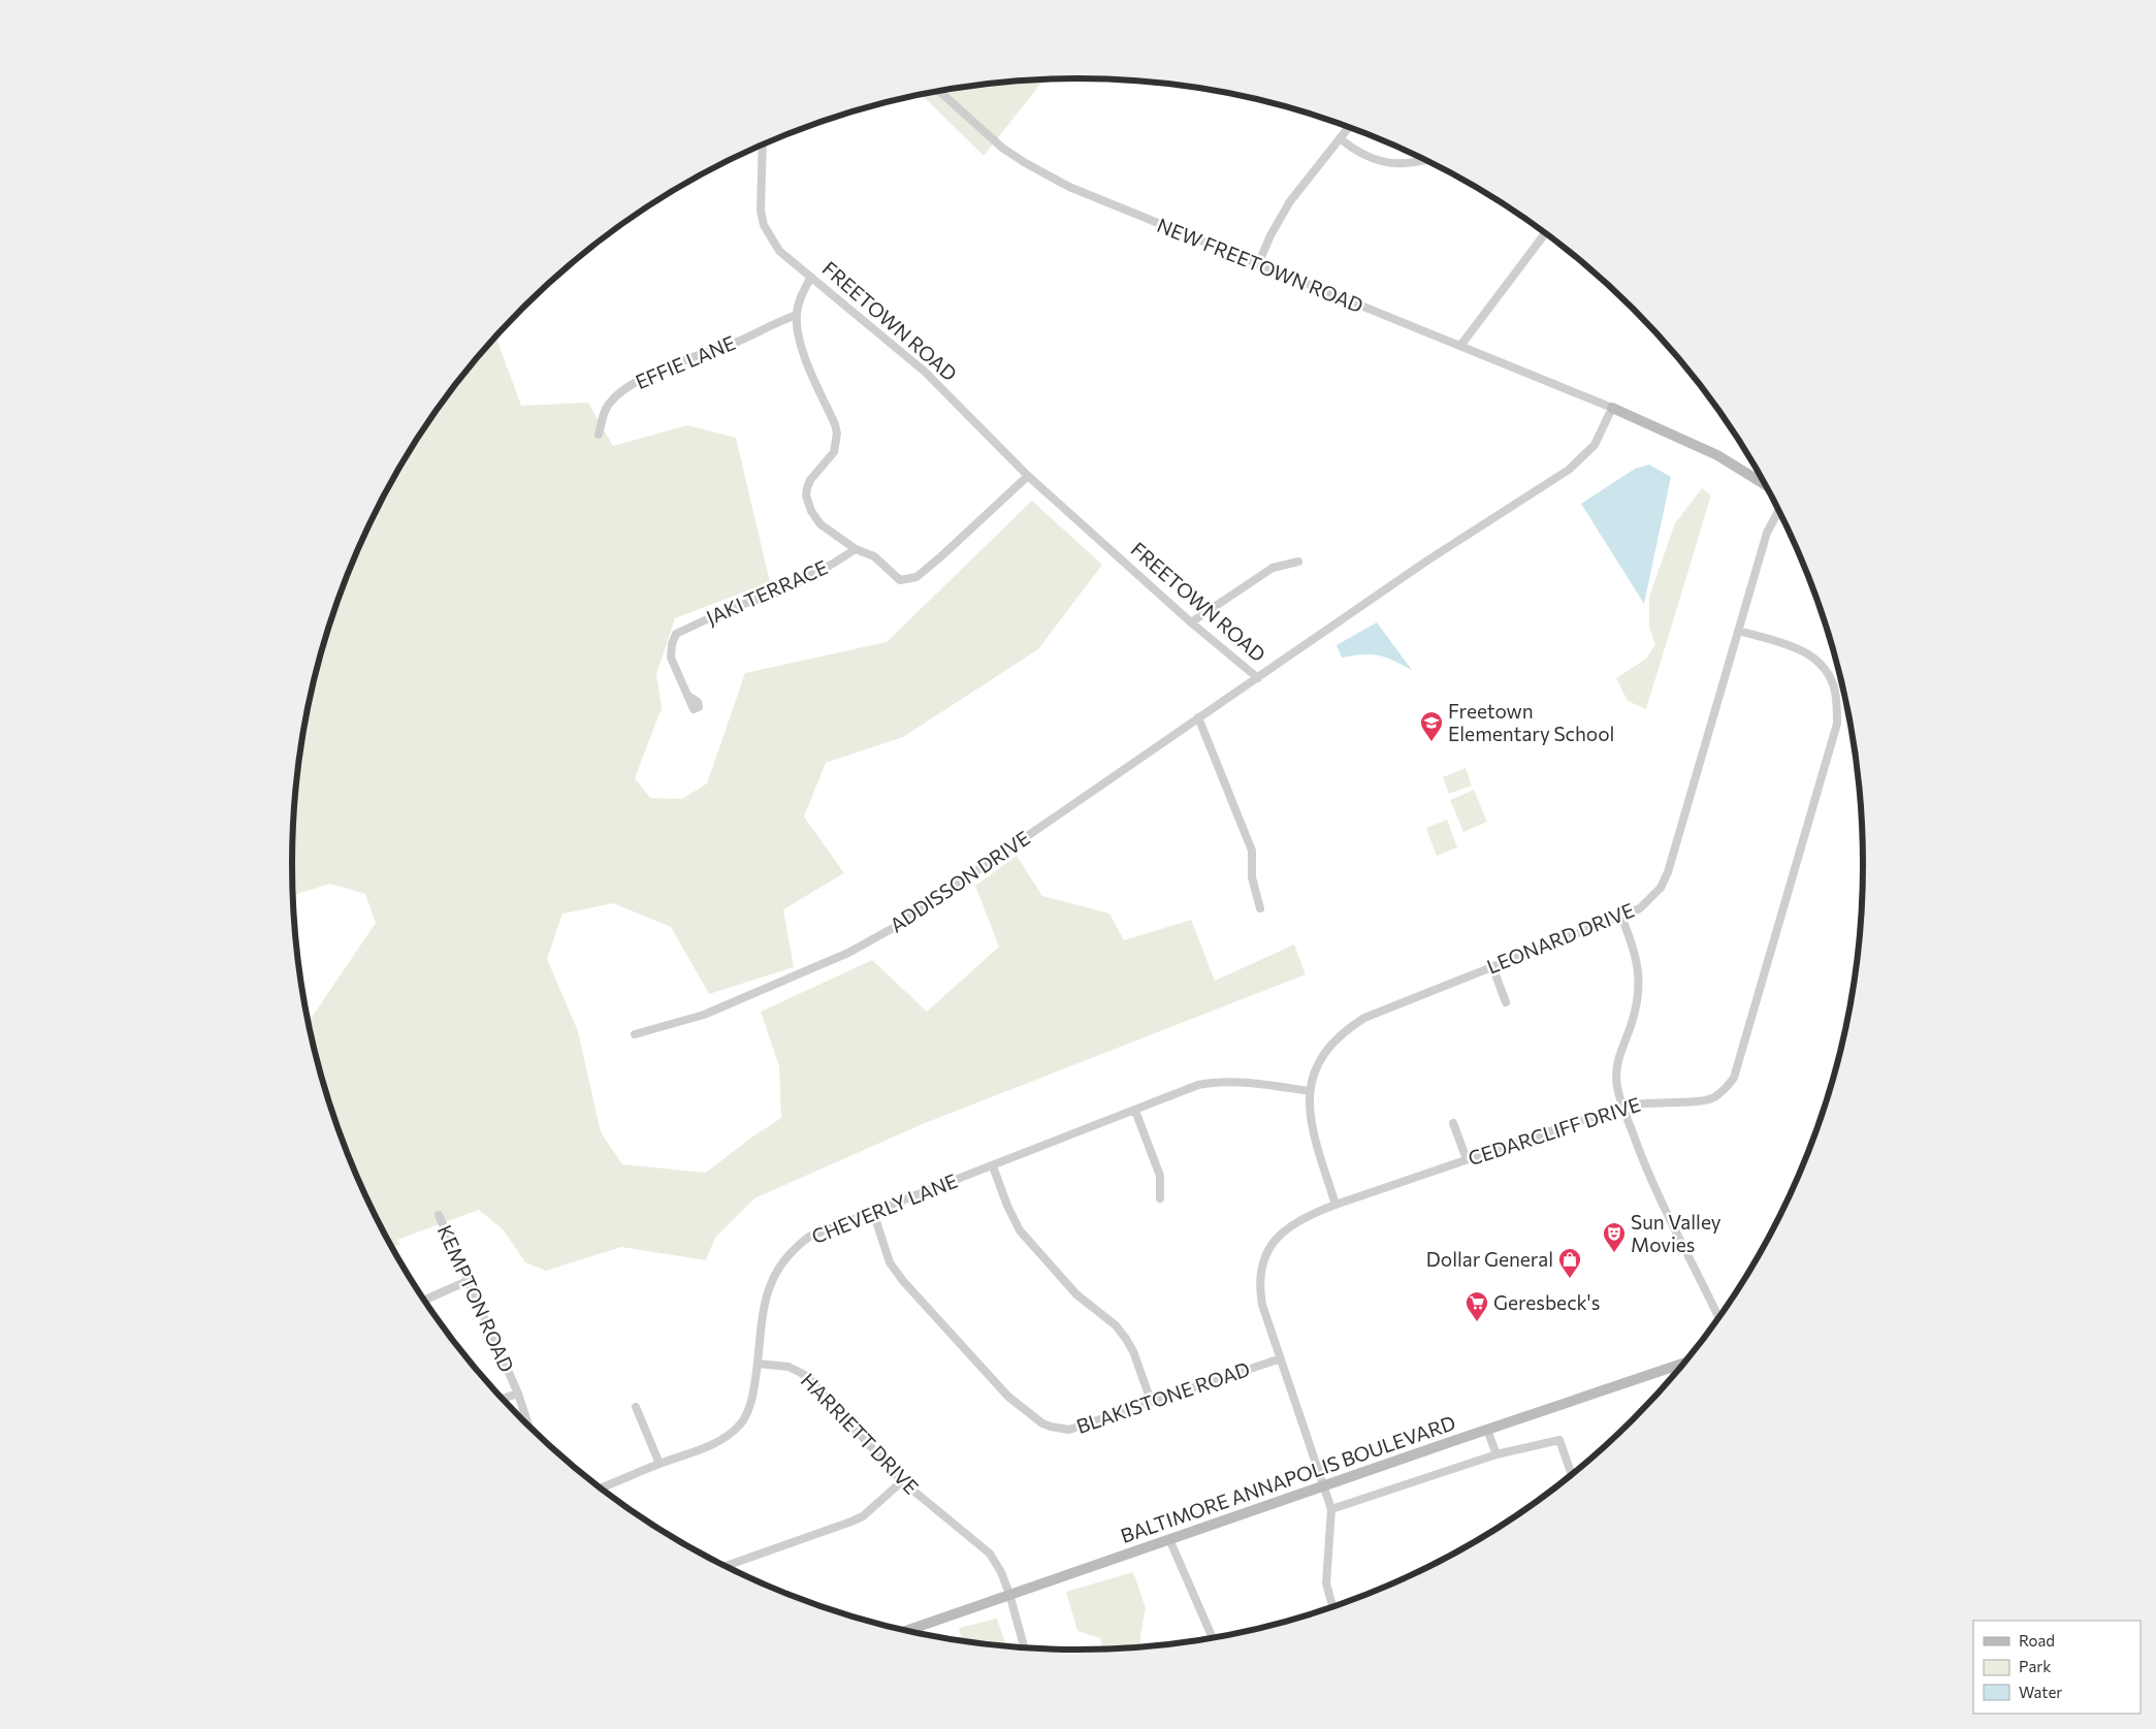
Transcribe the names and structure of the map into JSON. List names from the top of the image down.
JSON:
{
  "streets": {
    "main road": ["BALTIMORE ANNAPOLIS BOULEVARD"],
    "street": [
      "NEW FREETOWN ROAD",
      "FREETOWN ROAD",
      "EFFIE LANE",
      "JAKI TERRACE",
      "ADDISSON DRIVE",
      "LEONARD DRIVE",
      "CEDARCLIFF DRIVE",
      "CHEVERLY LANE",
      "KEMPTON ROAD",
      "BLAKISTONE ROAD",
      "HARRIETT DRIVE"
    ]
  },
  "crossings": [
    ["NEW FREETOWN ROAD", "FREETOWN ROAD"],
    ["FREETOWN ROAD", "ADDISSON DRIVE"],
    ["LEONARD DRIVE", "CEDARCLIFF DRIVE"],
    ["LEONARD DRIVE", "CHEVERLY LANE"],
    ["CEDARCLIFF DRIVE", "BLAKISTONE ROAD"],
    ["CEDARCLIFF DRIVE", "BALTIMORE ANNAPOLIS BOULEVARD"],
    ["CHEVERLY LANE", "BLAKISTONE ROAD"],
    ["CHEVERLY LANE", "HARRIETT DRIVE"],
    ["HARRIETT DRIVE", "BALTIMORE ANNAPOLIS BOULEVARD"]
  ],
  "places": {
    "school or university": ["Freetown Elementary School"],
    "theatre": ["Sun Valley Movies"],
    "shop": ["Dollar General"],
    "supermarket": ["Geresbeck's"]
  },
  "legend": ["Road", "Park", "Water"]
}
